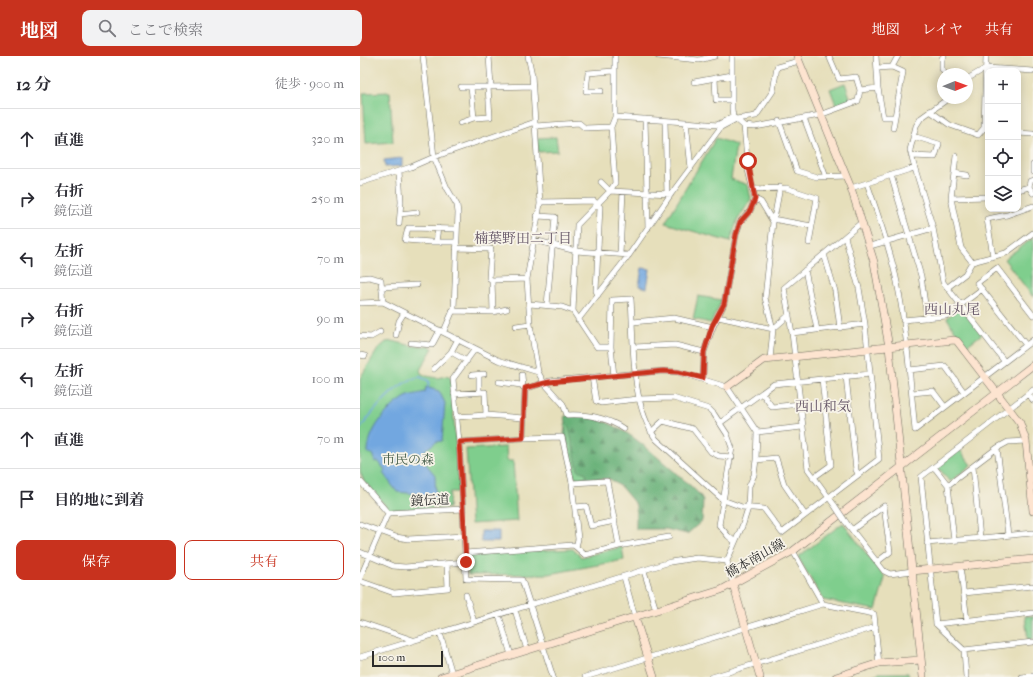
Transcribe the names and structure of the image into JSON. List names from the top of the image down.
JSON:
{
  "streets": {
    "street": ["鏡伝道", "橋本南山線"]
  },
  "districts": ["楠葉野田二丁目", "西山丸尾", "西山和気"],
  "parks": ["市民の森"],
  "scale_bar": "100 m",
  "north": "right",
  "page": {
    "header": "地図",
    "search": "ここで検索",
    "nav": ["地図", "レイヤ", "共有"],
    "heading": ["12 分", "徒歩 · 900 m"],
    "map_buttons": ["+", "−"],
    "list": [
      ["直進", "320 m"],
      ["右折", "鏡伝道", "250 m"],
      ["左折", "鏡伝道", "70 m"],
      ["右折", "鏡伝道", "90 m"],
      ["左折", "鏡伝道", "100 m"],
      ["直進", "70 m"],
      "目的地に到着"
    ],
    "buttons": ["保存", "共有"],
    "scale": "100 m"
  }
}
